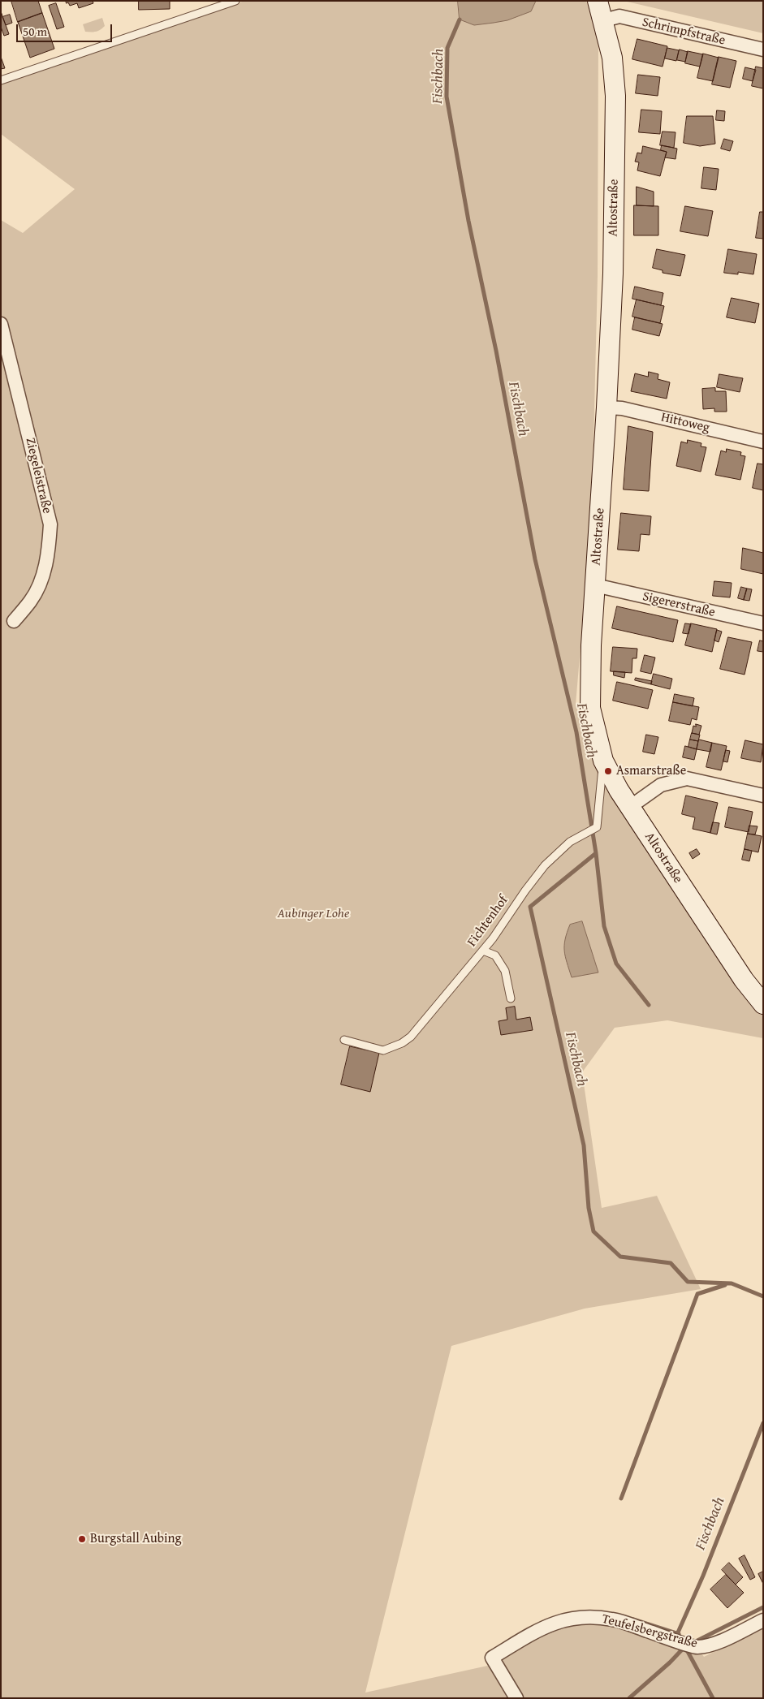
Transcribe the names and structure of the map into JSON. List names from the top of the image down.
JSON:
{
  "streets": {
    "main road": ["Altostraße"],
    "street": [
      "Schrimpfstraße",
      "Hittoweg",
      "Ziegeleistraße",
      "Sigererstraße",
      "Teufelsbergstraße"
    ],
    "lane": ["Fichtenhof"]
  },
  "crossings": [
    ["Schrimpfstraße", "Altostraße"],
    ["Altostraße", "Hittoweg"],
    ["Altostraße", "Sigererstraße"],
    ["Altostraße", "Fichtenhof"]
  ],
  "water": ["Fischbach"],
  "parks": ["Aubinger Lohe"],
  "places": ["Asmarstraße", "Burgstall Aubing"],
  "scale_bar": "50 m"
}
